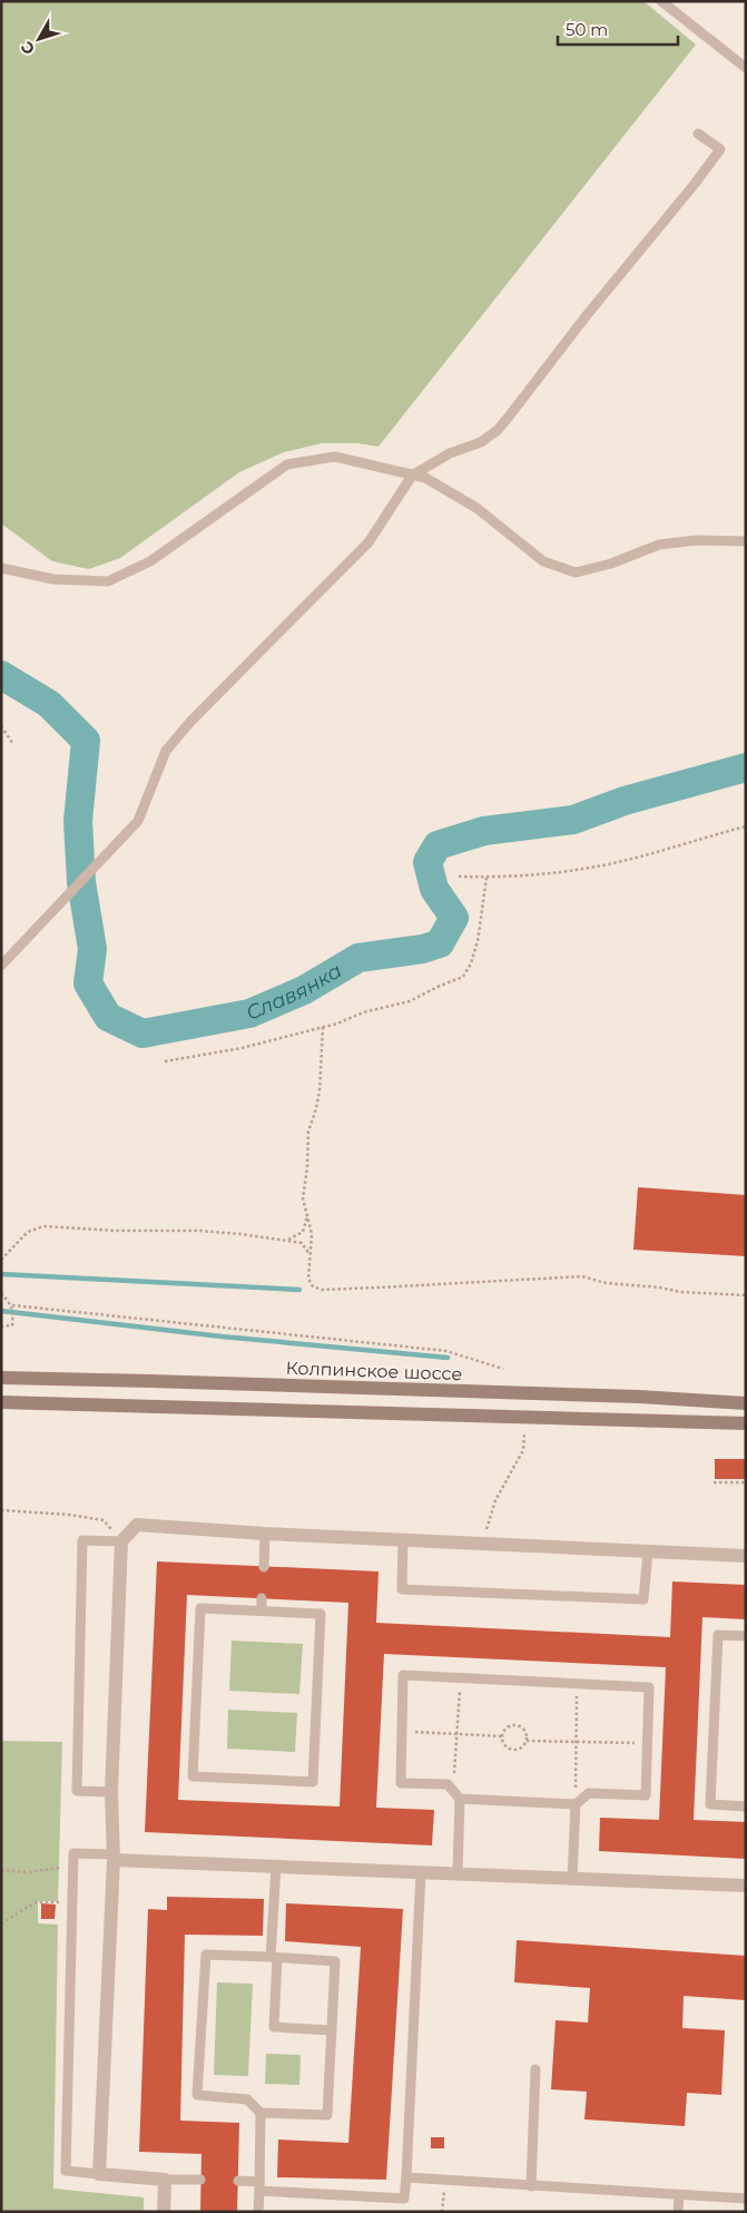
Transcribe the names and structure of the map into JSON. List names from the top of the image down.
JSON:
{
  "streets": {
    "main road": ["Колпинское шоссе"]
  },
  "water": ["Славянка"],
  "scale_bar": "50 m",
  "north": "bottom left"
}
